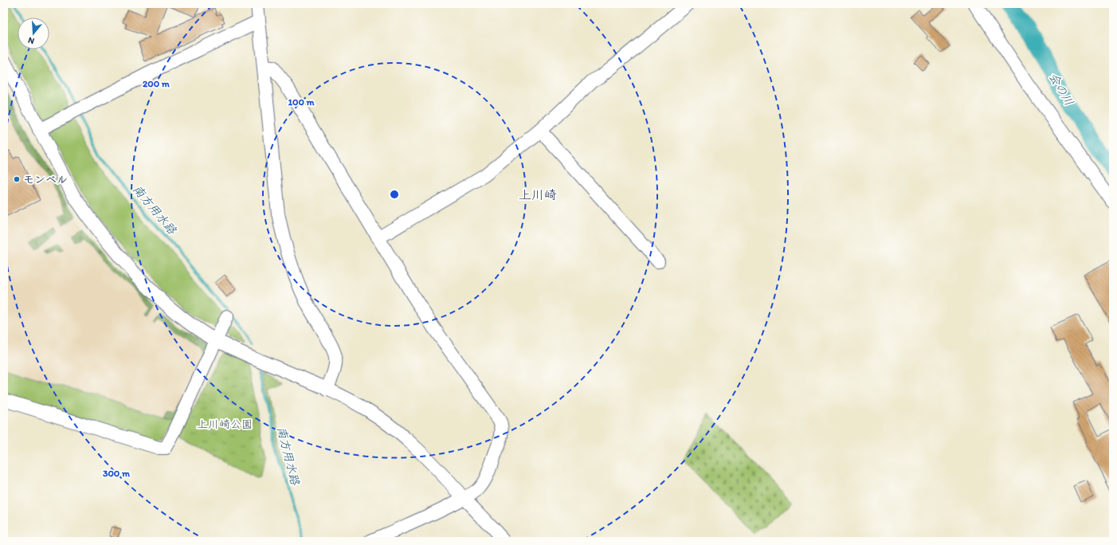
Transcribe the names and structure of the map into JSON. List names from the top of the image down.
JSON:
{
  "districts": ["上川崎"],
  "water": ["会の川", "南方用水路"],
  "parks": ["上川崎公園"],
  "places": ["モンベル"],
  "north": "bottom",
  "rings": ["200 m", "100 m", "300 m"]
}
